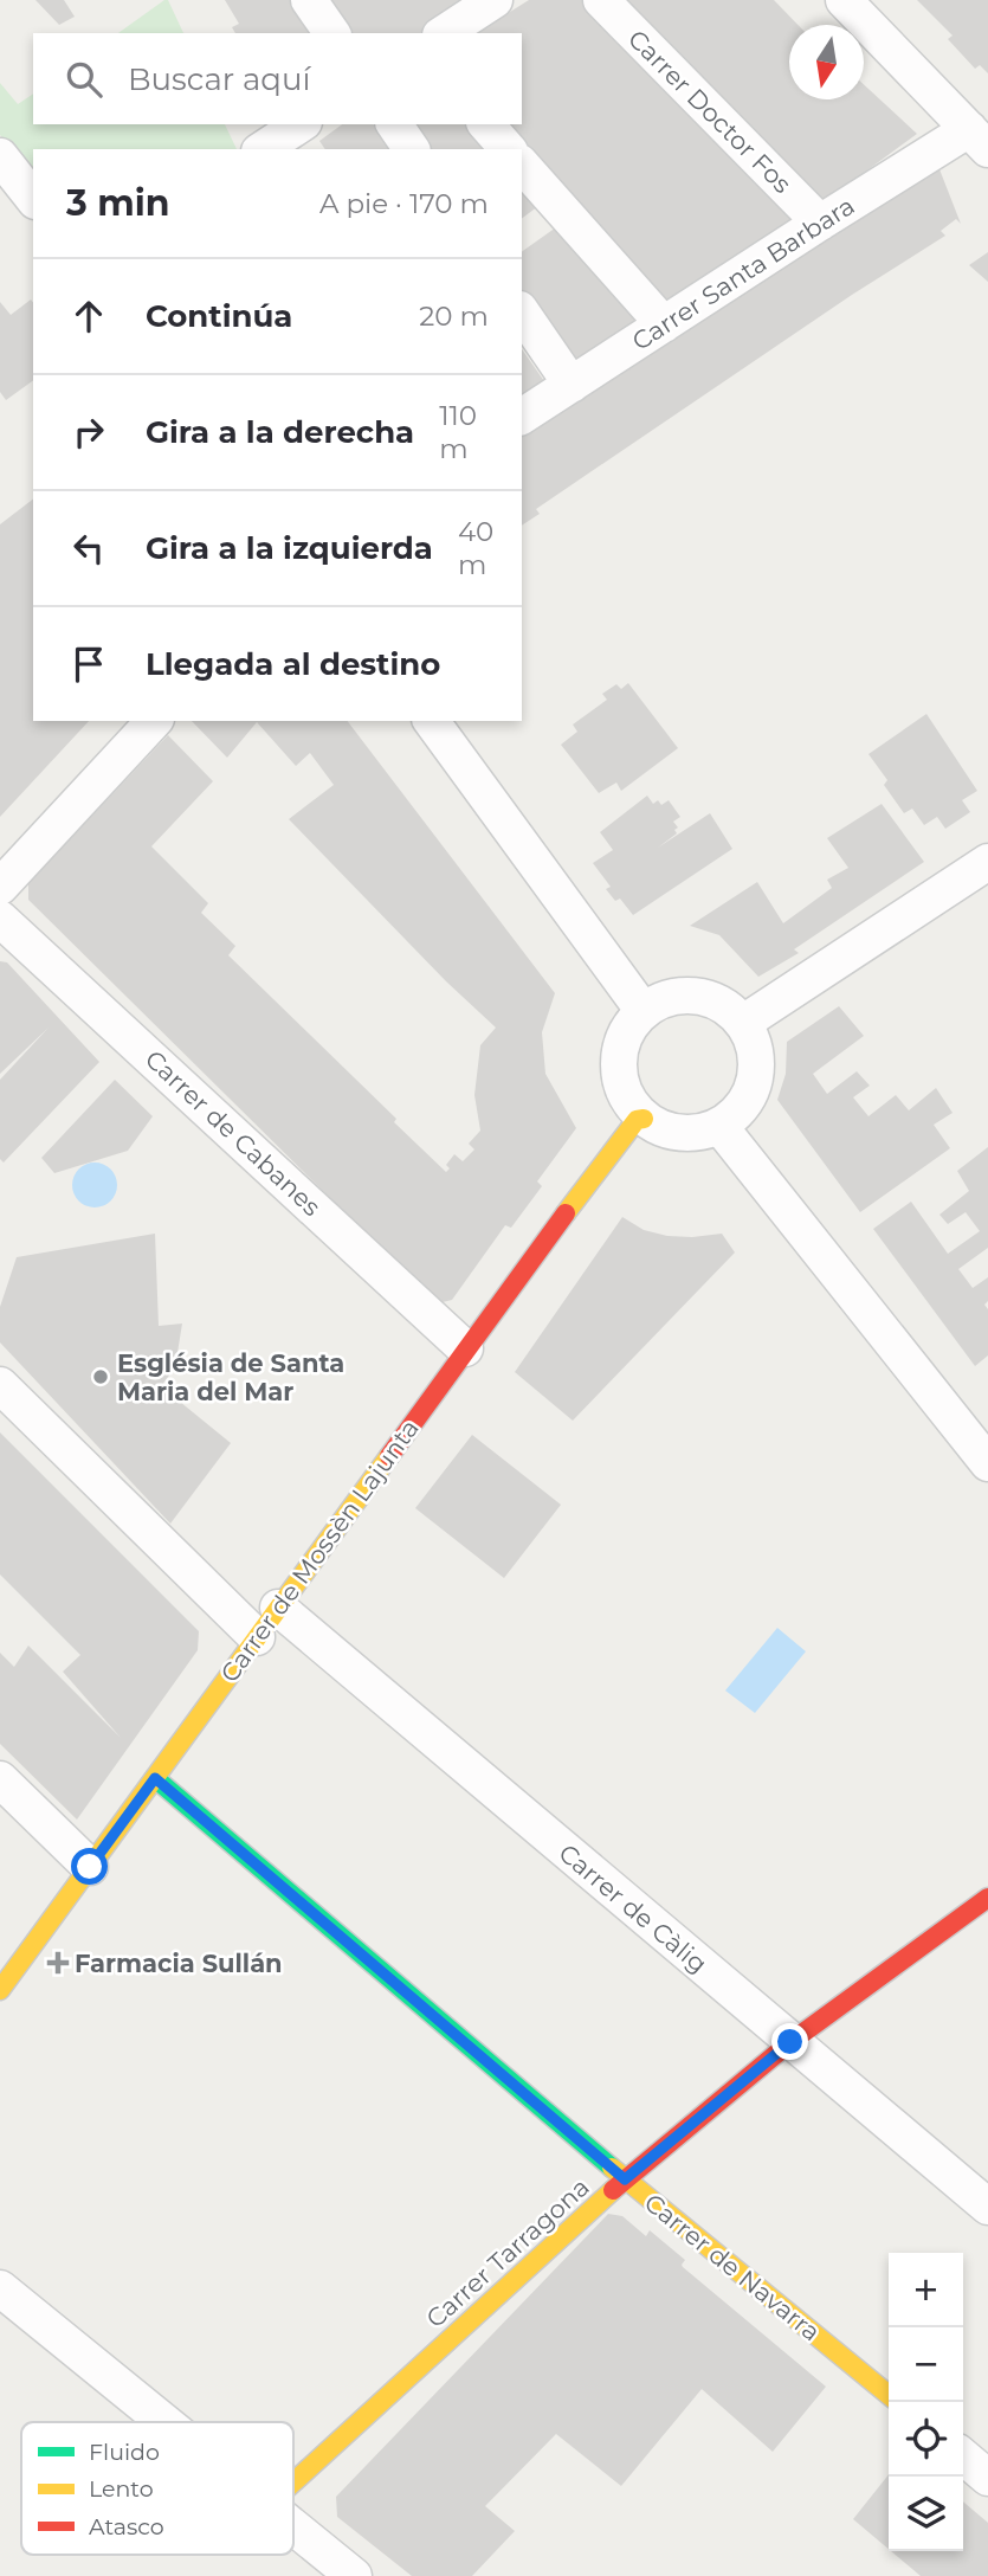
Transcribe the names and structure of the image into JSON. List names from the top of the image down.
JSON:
{
  "streets": {
    "street": [
      "Carrer Doctor Fos",
      "Carrer Santa Barbara",
      "Carrer de Cabanes",
      "Carrer de Mossèn Lajunta",
      "Carrer de Càlig",
      "Carrer Tarragona",
      "Carrer de Navarra"
    ]
  },
  "crossings": [
    ["Carrer Doctor Fos", "Carrer Santa Barbara"],
    ["Carrer de Cabanes", "Carrer de Mossèn Lajunta"],
    ["Carrer de Mossèn Lajunta", "Carrer de Càlig"],
    ["Carrer de Mossèn Lajunta", "Carrer de Navarra"],
    ["Carrer de Càlig", "Carrer Tarragona"],
    ["Carrer Tarragona", "Carrer de Navarra"]
  ],
  "places": {
    "other": ["Església de Santa Maria del Mar"],
    "health": ["Farmacia Sullán"]
  },
  "legend": ["Fluido", "Lento", "Atasco"],
  "north": "bottom",
  "page": {
    "search": "Buscar aquí",
    "heading": ["3 min", "A pie · 170 m"],
    "list": [
      ["Continúa", "20 m"],
      ["Gira a la derecha", "110 m"],
      ["Gira a la izquierda", "40 m"],
      "Llegada al destino"
    ],
    "map_buttons": ["+", "−"]
  }
}
